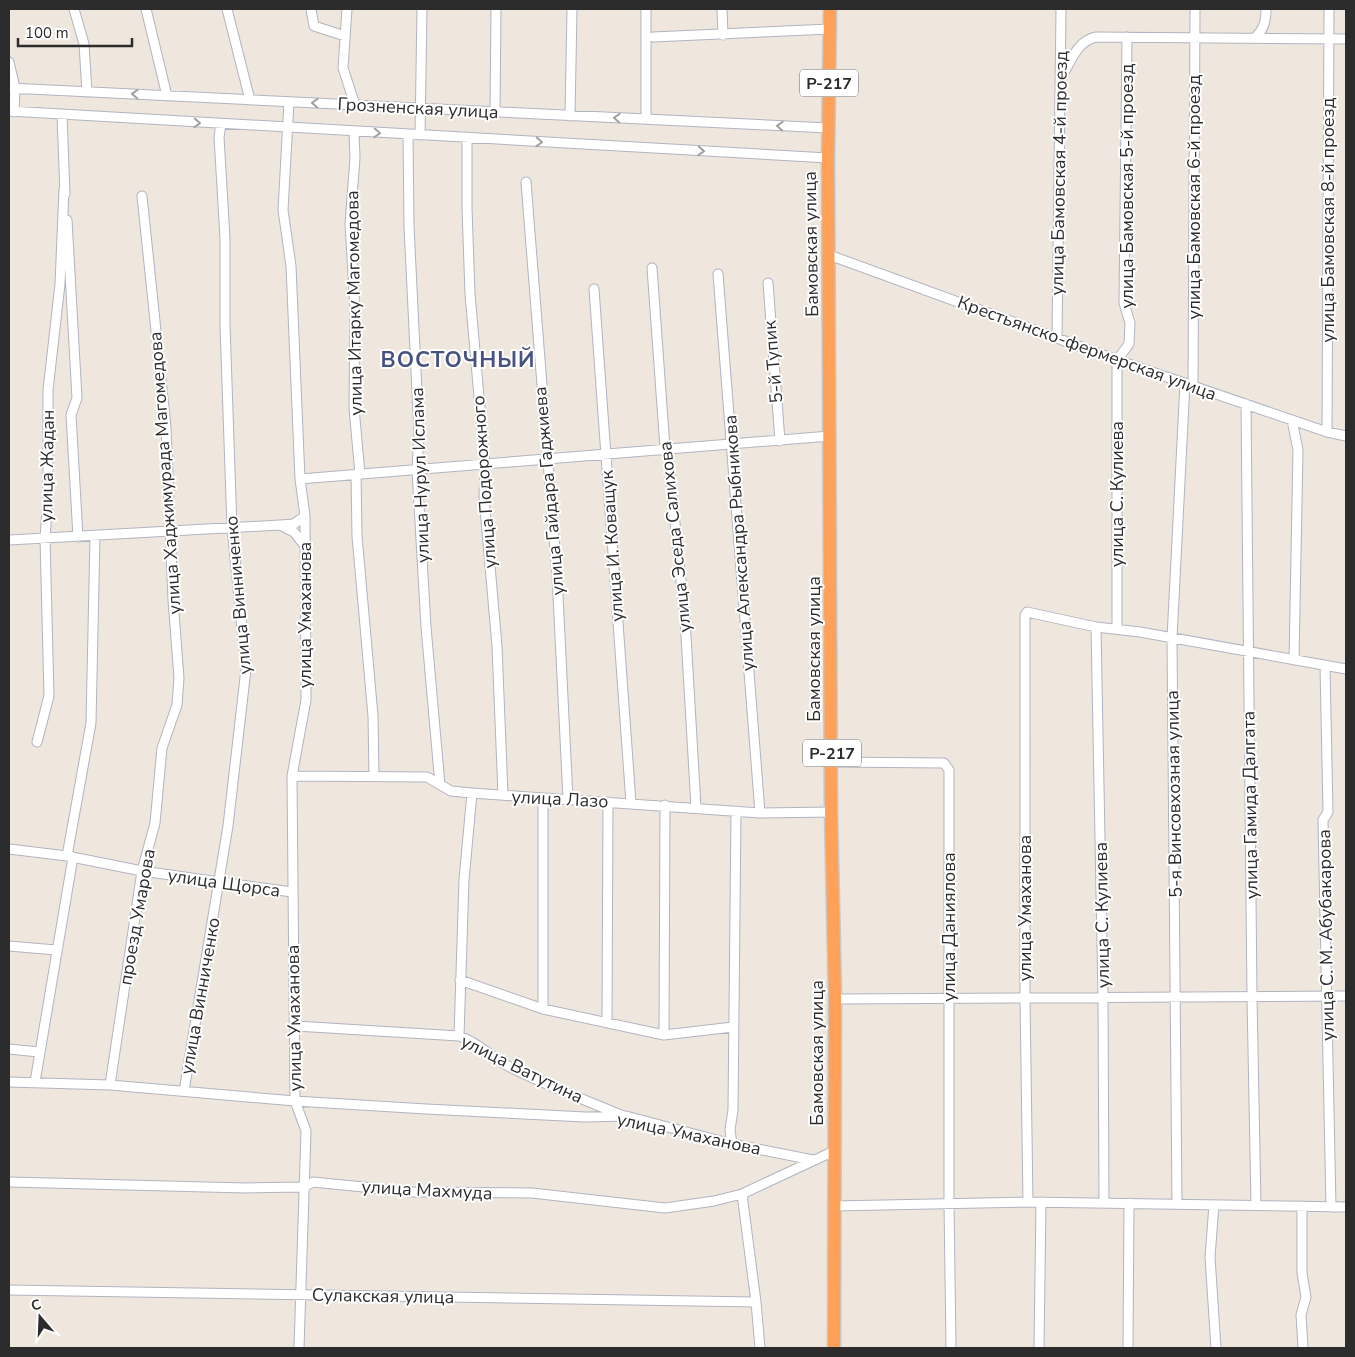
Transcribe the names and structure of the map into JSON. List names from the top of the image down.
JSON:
{
  "streets": {
    "highway": ["Р-217", "Бамовская улица"],
    "street": [
      "Грозненская улица",
      "улица Бамовская 4-й проезд",
      "улица Бамовская 5-й проезд",
      "улица Бамовская 6-й проезд",
      "улица Бамовская 8-й проезд",
      "улица Итарку Магомедова",
      "Крестьянско-фермерская улица",
      "5-й Тупик",
      "улица Жадан",
      "улица Хаджимурада Магомедова",
      "улица Нурул Ислама",
      "улица Подорожного",
      "улица Гайдара Гаджиева",
      "улица С. Кулиева",
      "улица Эседа Салихова",
      "улица Александра Рыбникова",
      "улица И. Коващук",
      "улица Винниченко",
      "улица Умаханова",
      "5-я Винсовхозная улица",
      "улица Лазо",
      "улица Гамида Далгата",
      "улица Щорса",
      "проезд Умарова",
      "улица Даниялова",
      "улица С. М. Абубакарова",
      "улица Ватутина",
      "улица Махмуда",
      "Сулакская улица"
    ]
  },
  "crossings": [
    ["Грозненская улица", "Бамовская улица"],
    ["Грозненская улица", "улица Итарку Магомедова"],
    ["Грозненская улица", "улица Нурул Ислама"],
    ["Грозненская улица", "улица Подорожного"],
    ["Грозненская улица", "улица Винниченко"],
    ["Грозненская улица", "улица Умаханова"],
    ["улица Бамовская 4-й проезд", "Крестьянско-фермерская улица"],
    ["улица Бамовская 5-й проезд", "Крестьянско-фермерская улица"],
    ["улица Бамовская 5-й проезд", "улица С. Кулиева"],
    ["улица Бамовская 6-й проезд", "Крестьянско-фермерская улица"],
    ["улица Бамовская 6-й проезд", "5-я Винсовхозная улица"],
    ["улица Бамовская 8-й проезд", "Крестьянско-фермерская улица"],
    ["Бамовская улица", "Крестьянско-фермерская улица"],
    ["Бамовская улица", "улица Лазо"],
    ["Бамовская улица", "улица Даниялова"],
    ["Бамовская улица", "улица Махмуда"],
    ["улица Итарку Магомедова", "улица Лазо"],
    ["Крестьянско-фермерская улица", "улица С. Кулиева"],
    ["Крестьянско-фермерская улица", "5-я Винсовхозная улица"],
    ["Крестьянско-фермерская улица", "улица Гамида Далгата"],
    ["улица Хаджимурада Магомедова", "проезд Умарова"],
    ["улица Нурул Ислама", "улица Лазо"],
    ["улица Подорожного", "улица Лазо"],
    ["улица Гайдара Гаджиева", "улица Лазо"],
    ["улица С. Кулиева", "улица Умаханова"],
    ["улица Эседа Салихова", "улица Лазо"],
    ["улица Александра Рыбникова", "улица Лазо"],
    ["улица И. Коващук", "улица Лазо"],
    ["улица Винниченко", "улица Умаханова"],
    ["улица Винниченко", "улица Щорса"],
    ["улица Умаханова", "улица Лазо"],
    ["улица Умаханова", "улица Щорса"],
    ["улица Умаханова", "проезд Умарова"],
    ["улица Умаханова", "улица Ватутина"],
    ["улица Умаханова", "улица Махмуда"],
    ["улица Умаханова", "Сулакская улица"],
    ["улица Щорса", "проезд Умарова"]
  ],
  "districts": ["ВОСТОЧНЫЙ"],
  "scale_bar": "100 m",
  "north": "top"
}
